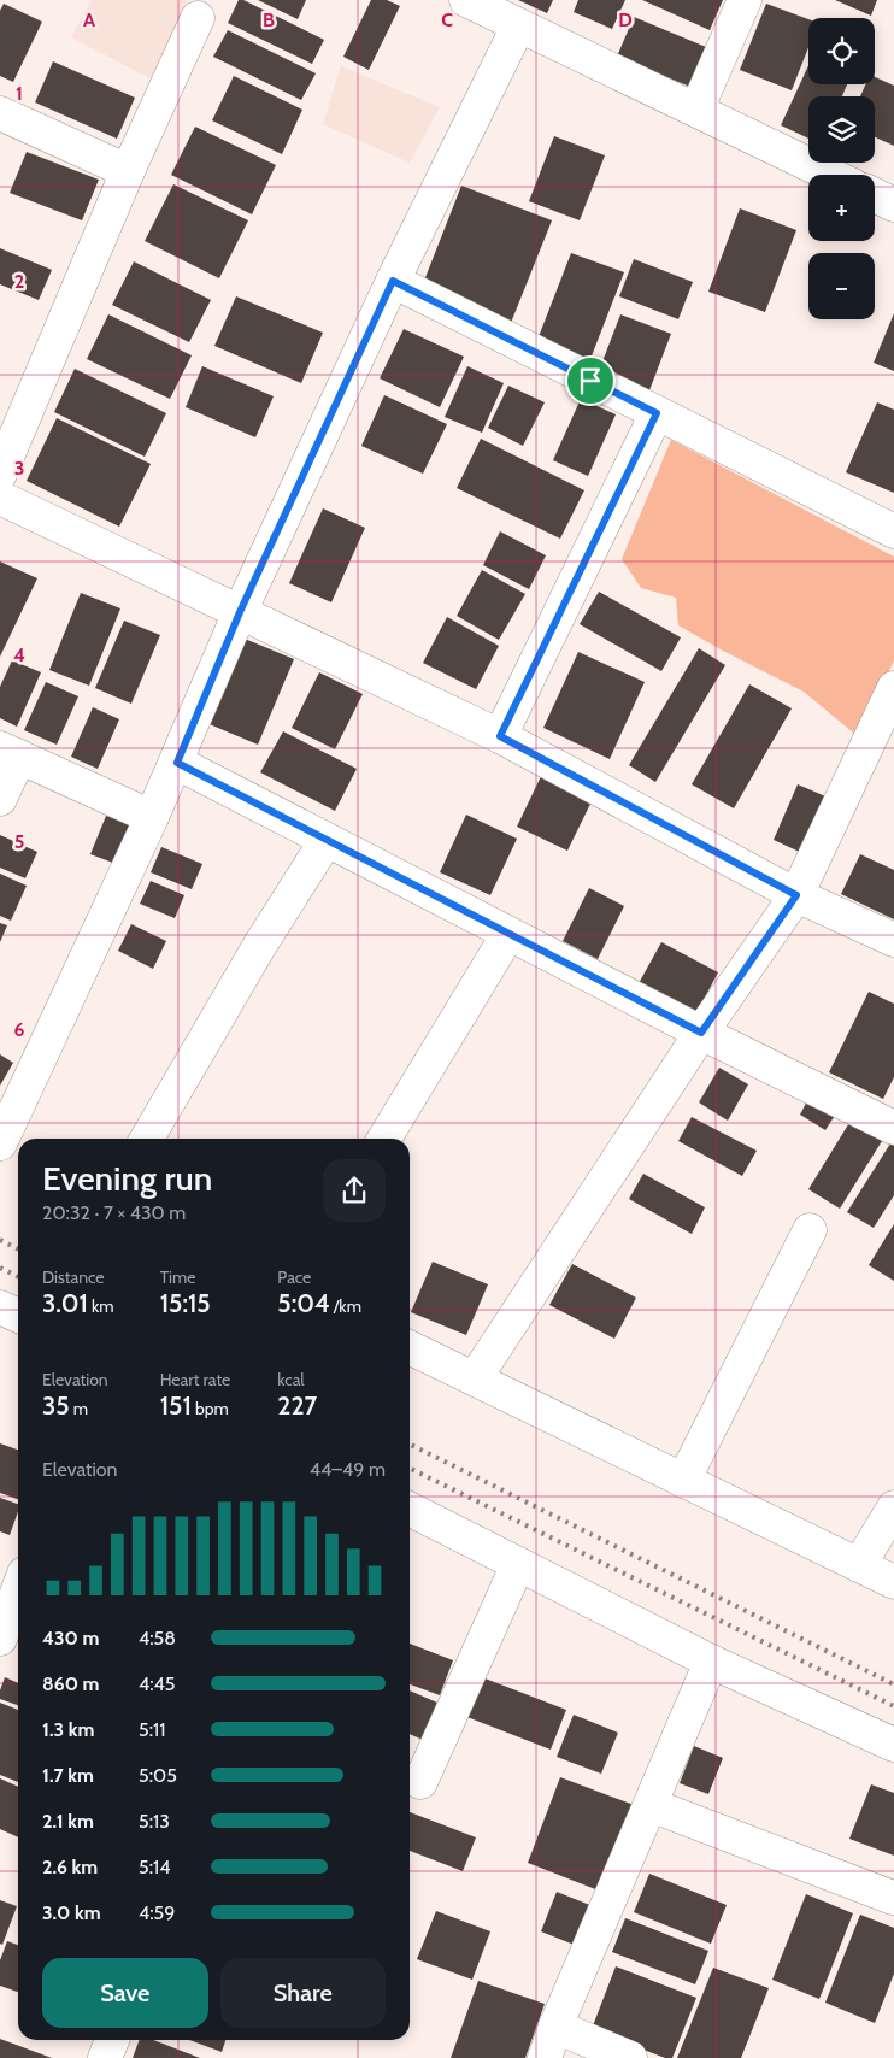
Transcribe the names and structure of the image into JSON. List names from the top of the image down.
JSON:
{
  "page": {
    "map_buttons": ["+", "−"],
    "heading": ["Evening run", "20:32 · 7 × 430 m"],
    "stats": [
      ["Distance", "3.01 km"],
      ["Time", "15:15"],
      ["Pace", "5:04 /km"],
      ["Elevation", "35 m"],
      ["Heart rate", "151 bpm"],
      ["kcal", "227"]
    ],
    "chart": ["Elevation", "44–49 m"],
    "list": [
      {
        "name": "430 m",
        "note": "4:58"
      },
      {
        "name": "860 m",
        "note": "4:45"
      },
      {
        "name": "1.3 km",
        "note": "5:11"
      },
      {
        "name": "1.7 km",
        "note": "5:05"
      },
      {
        "name": "2.1 km",
        "note": "5:13"
      },
      {
        "name": "2.6 km",
        "note": "5:14"
      },
      {
        "name": "3.0 km",
        "note": "4:59"
      }
    ],
    "buttons": ["Save", "Share"]
  },
  "grid": {
    "columns": [
      "A",
      "B",
      "C",
      "D"
    ],
    "rows": [
      "1",
      "2",
      "3",
      "4",
      "5",
      "6"
    ]
  }
}
